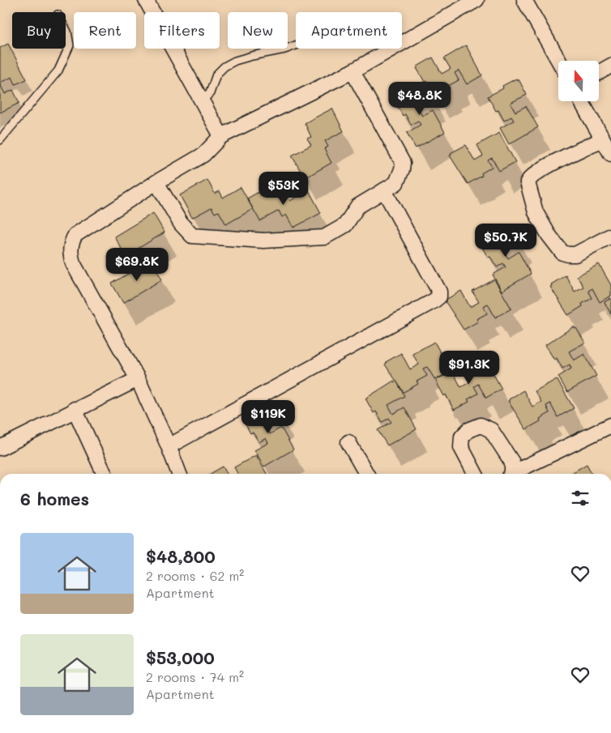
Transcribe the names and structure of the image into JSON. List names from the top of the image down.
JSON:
{
  "north": "top",
  "page": {
    "chip": [
      "Buy",
      "Rent",
      "Filters",
      "New",
      "Apartment"
    ],
    "price": [
      "$48.8K",
      "$53K",
      "$50.7K",
      "$69.8K",
      "$91.3K",
      "$119K"
    ],
    "heading": "6 homes",
    "list": [
      {
        "name": "$48,800",
        "note": "2 rooms · 62 m² · Apartment"
      },
      {
        "name": "$53,000",
        "note": "2 rooms · 74 m² · Apartment"
      }
    ]
  }
}
